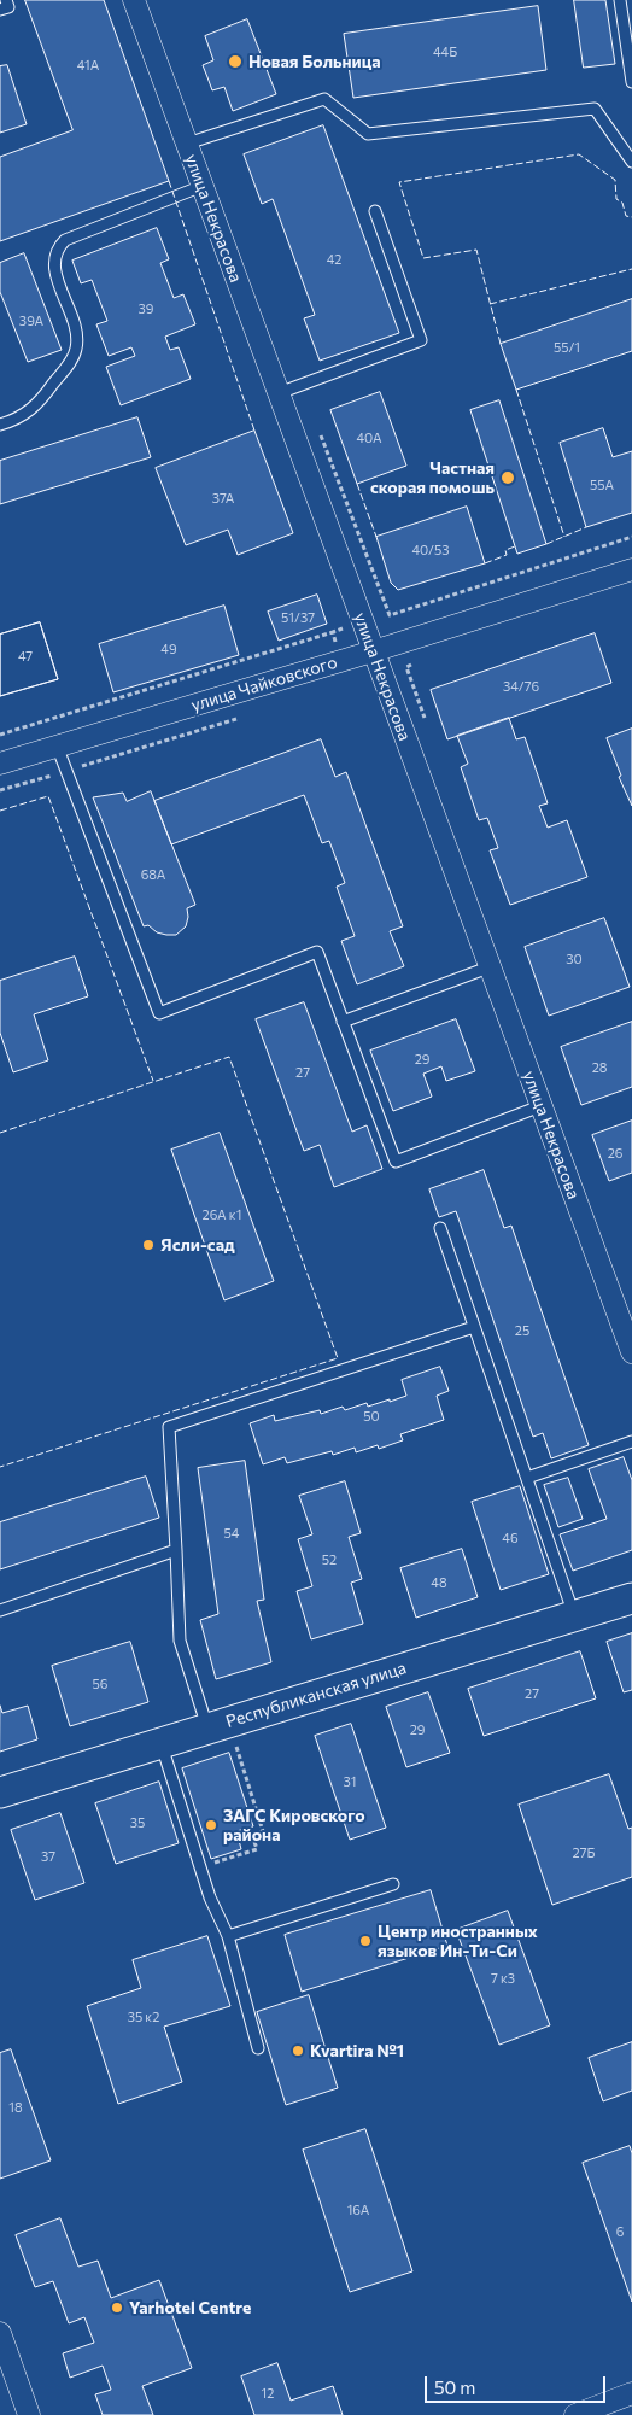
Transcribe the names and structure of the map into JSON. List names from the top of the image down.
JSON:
{
  "streets": {
    "main road": ["Республиканская улица"],
    "street": ["улица Некрасова", "улица Чайковского"]
  },
  "crossings": [
    ["улица Некрасова", "улица Чайковского"]
  ],
  "places": [
    "Новая Больница",
    "Частная скорая помошь",
    "Ясли-сад",
    "ЗАГС Кировского района",
    "Центр иностранных языков Ин-Ти-Си",
    "Kvartira №1",
    "Yarhotel Centre"
  ],
  "house_numbers": [
    "44Б",
    "41А",
    "42",
    "39",
    "39А",
    "55/1",
    "40А",
    "55А",
    "37А",
    "40/53",
    "51/37",
    "49",
    "47",
    "34/76",
    "68А",
    "30",
    "29",
    "28",
    "27",
    "26",
    "26А к1",
    "25",
    "50",
    "54",
    "46",
    "52",
    "48",
    "56",
    "27",
    "29",
    "31",
    "35",
    "27Б",
    "37",
    "7 к3",
    "35 к2",
    "18",
    "16А",
    "6",
    "12"
  ],
  "scale_bar": "50 m"
}
